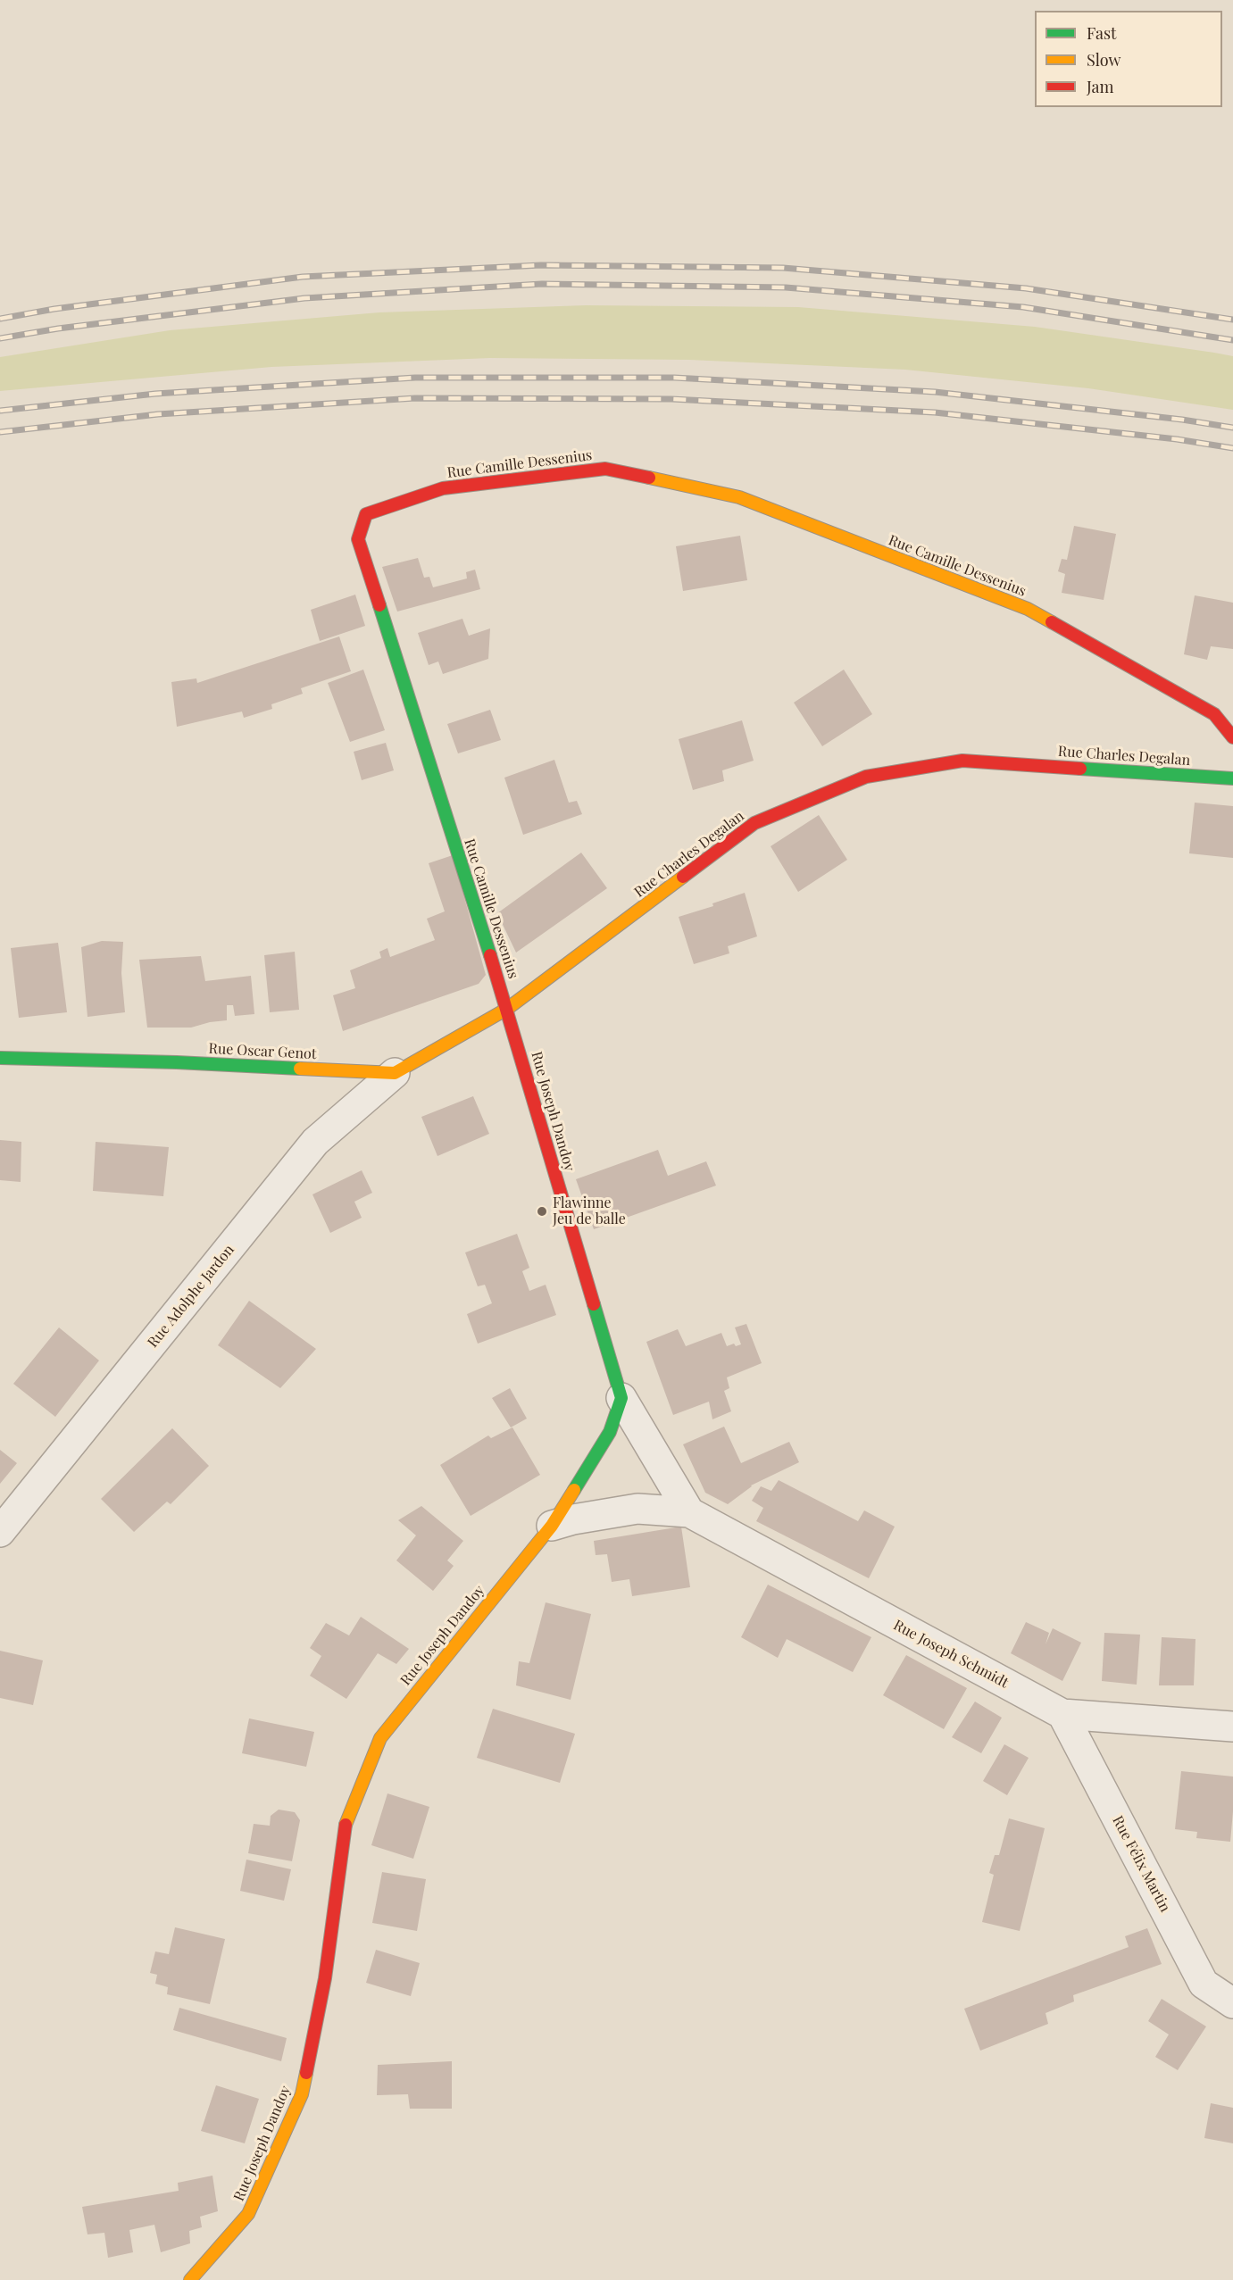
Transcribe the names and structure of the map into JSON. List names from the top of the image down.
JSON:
{
  "streets": {
    "street": [
      "Rue Camille Dessenius",
      "Rue Charles Degalan",
      "Rue Oscar Genot",
      "Rue Joseph Dandoy",
      "Rue Adolphe Jardon",
      "Rue Joseph Schmidt",
      "Rue Félix Martin"
    ]
  },
  "crossings": [
    ["Rue Camille Dessenius", "Rue Charles Degalan"],
    ["Rue Camille Dessenius", "Rue Joseph Dandoy"],
    ["Rue Charles Degalan", "Rue Joseph Dandoy"],
    ["Rue Oscar Genot", "Rue Adolphe Jardon"],
    ["Rue Joseph Schmidt", "Rue Félix Martin"]
  ],
  "places": ["Flawinne Jeu de balle"],
  "legend": ["Fast", "Slow", "Jam"]
}
